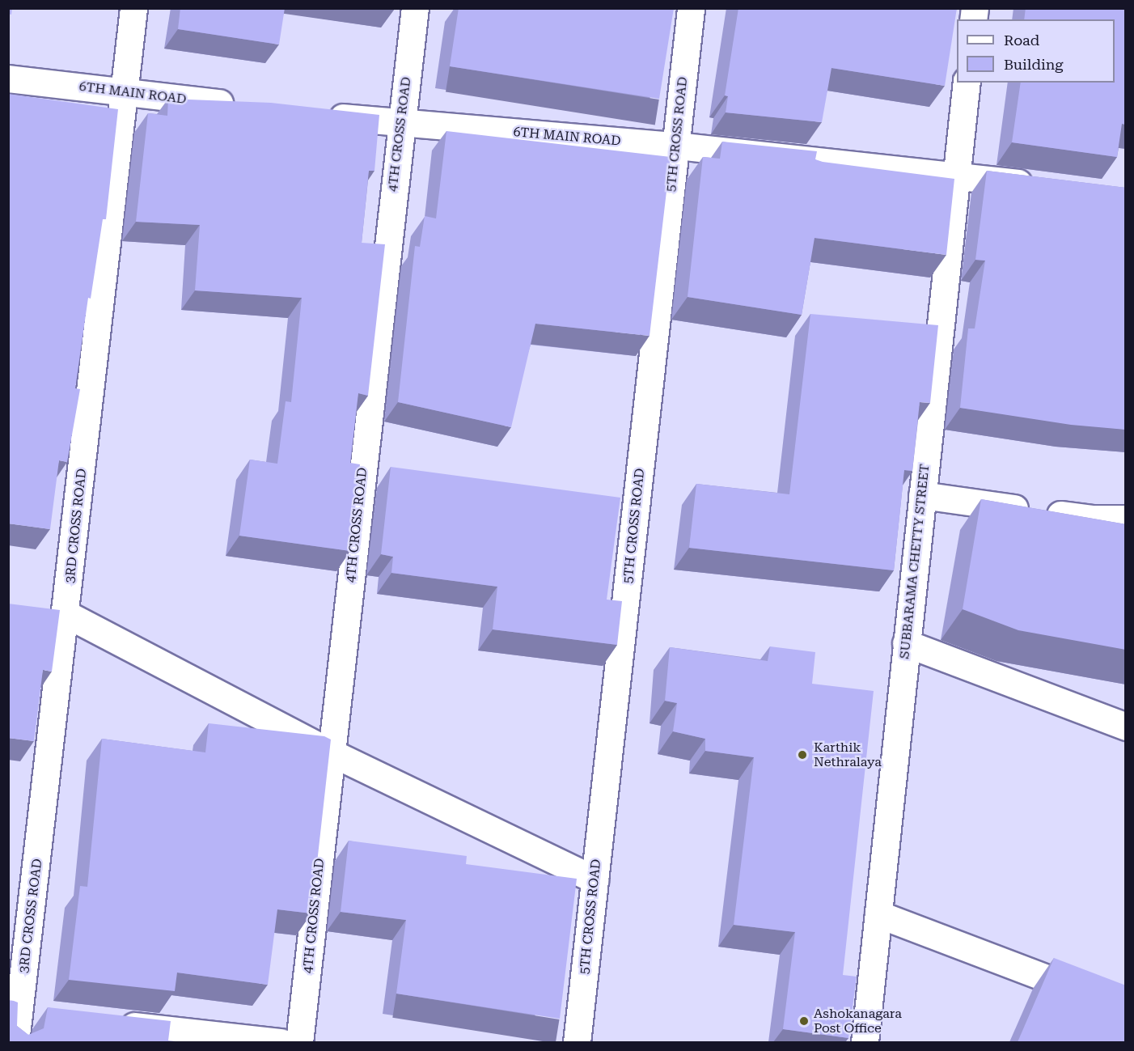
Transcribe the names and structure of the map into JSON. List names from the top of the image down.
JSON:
{
  "streets": {
    "street": [
      "6TH MAIN ROAD",
      "4TH CROSS ROAD",
      "5TH CROSS ROAD",
      "3RD CROSS ROAD",
      "SUBBARAMA CHETTY STREET"
    ]
  },
  "crossings": [
    ["6TH MAIN ROAD", "4TH CROSS ROAD"],
    ["6TH MAIN ROAD", "5TH CROSS ROAD"],
    ["6TH MAIN ROAD", "3RD CROSS ROAD"],
    ["6TH MAIN ROAD", "SUBBARAMA CHETTY STREET"]
  ],
  "places": ["Karthik Nethralaya", "Ashokanagara Post Office"],
  "legend": ["Road", "Building"]
}
